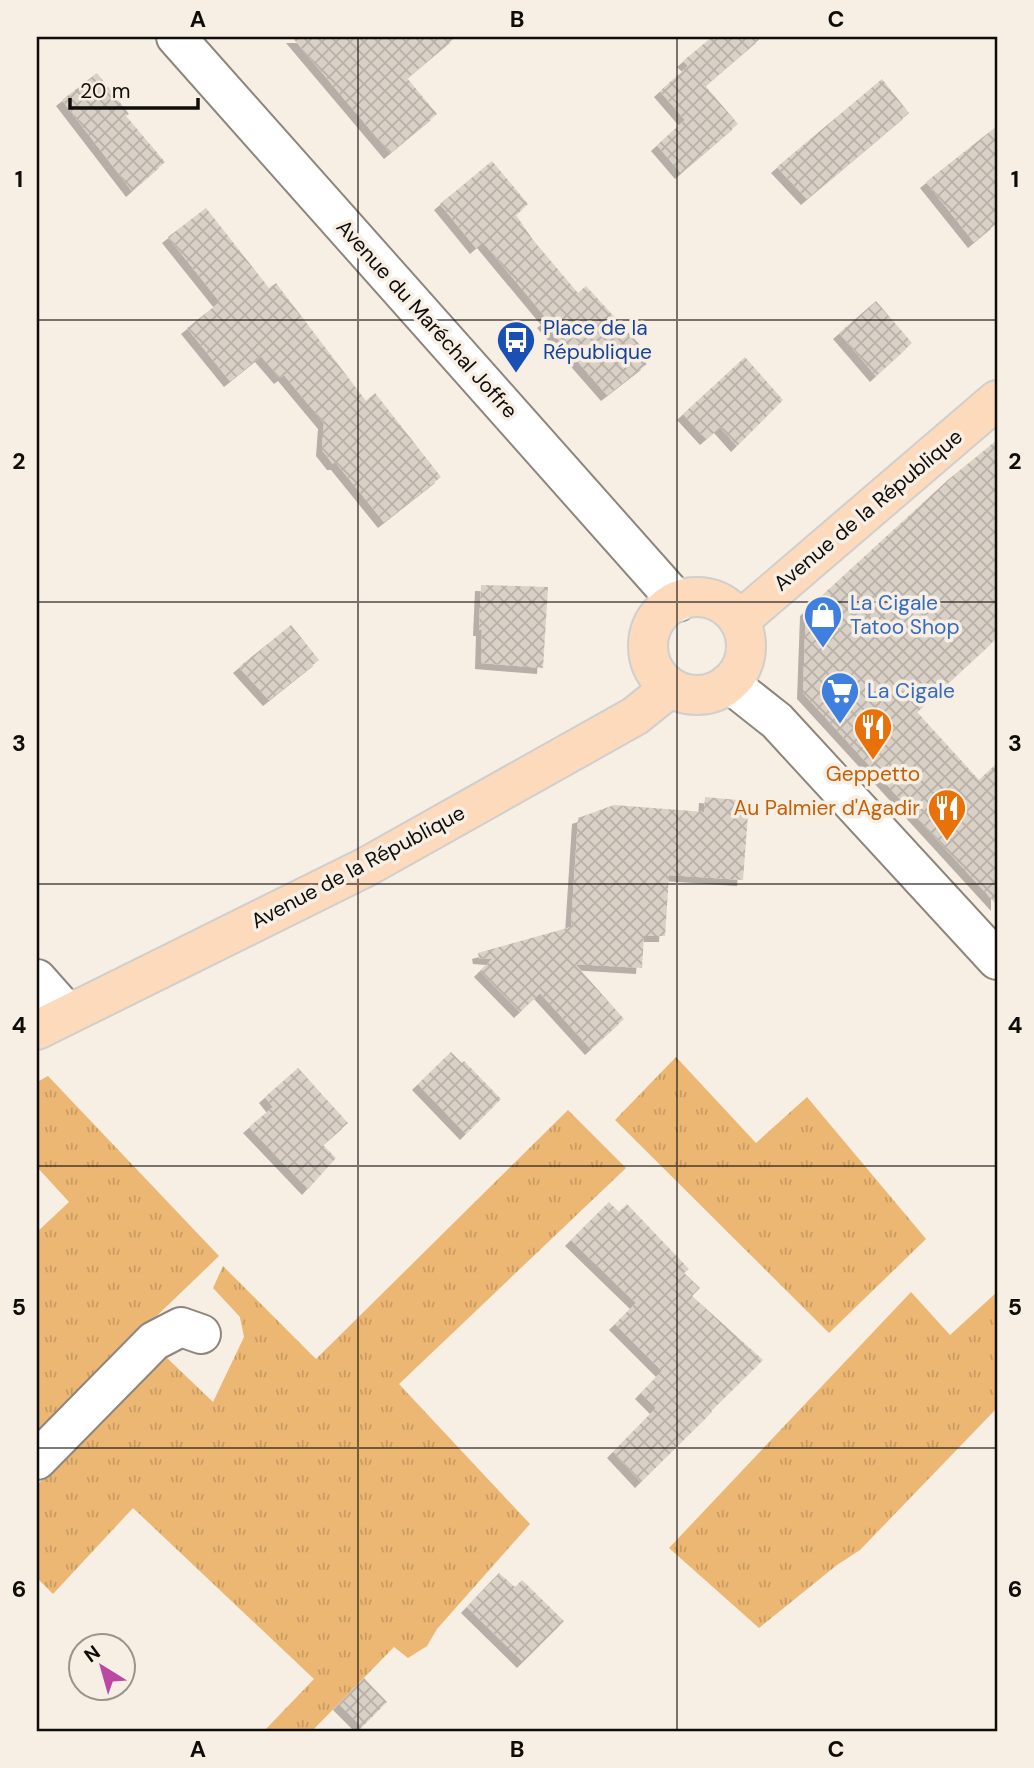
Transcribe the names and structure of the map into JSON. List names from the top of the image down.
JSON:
{
  "streets": {
    "main road": ["Avenue de la République"],
    "street": ["Avenue du Maréchal Joffre"]
  },
  "crossings": [
    ["Avenue du Maréchal Joffre", "Avenue de la République"]
  ],
  "places": {
    "bus stop": ["Place de la République"],
    "shop": ["La Cigale Tatoo Shop"],
    "supermarket": ["La Cigale"],
    "restaurant": ["Geppetto", "Au Palmier d'Agadir"]
  },
  "scale_bar": "20 m",
  "north": "top left",
  "grid": {
    "columns": ["A", "B", "C"],
    "rows": [
      "1",
      "2",
      "3",
      "4",
      "5",
      "6"
    ]
  }
}
